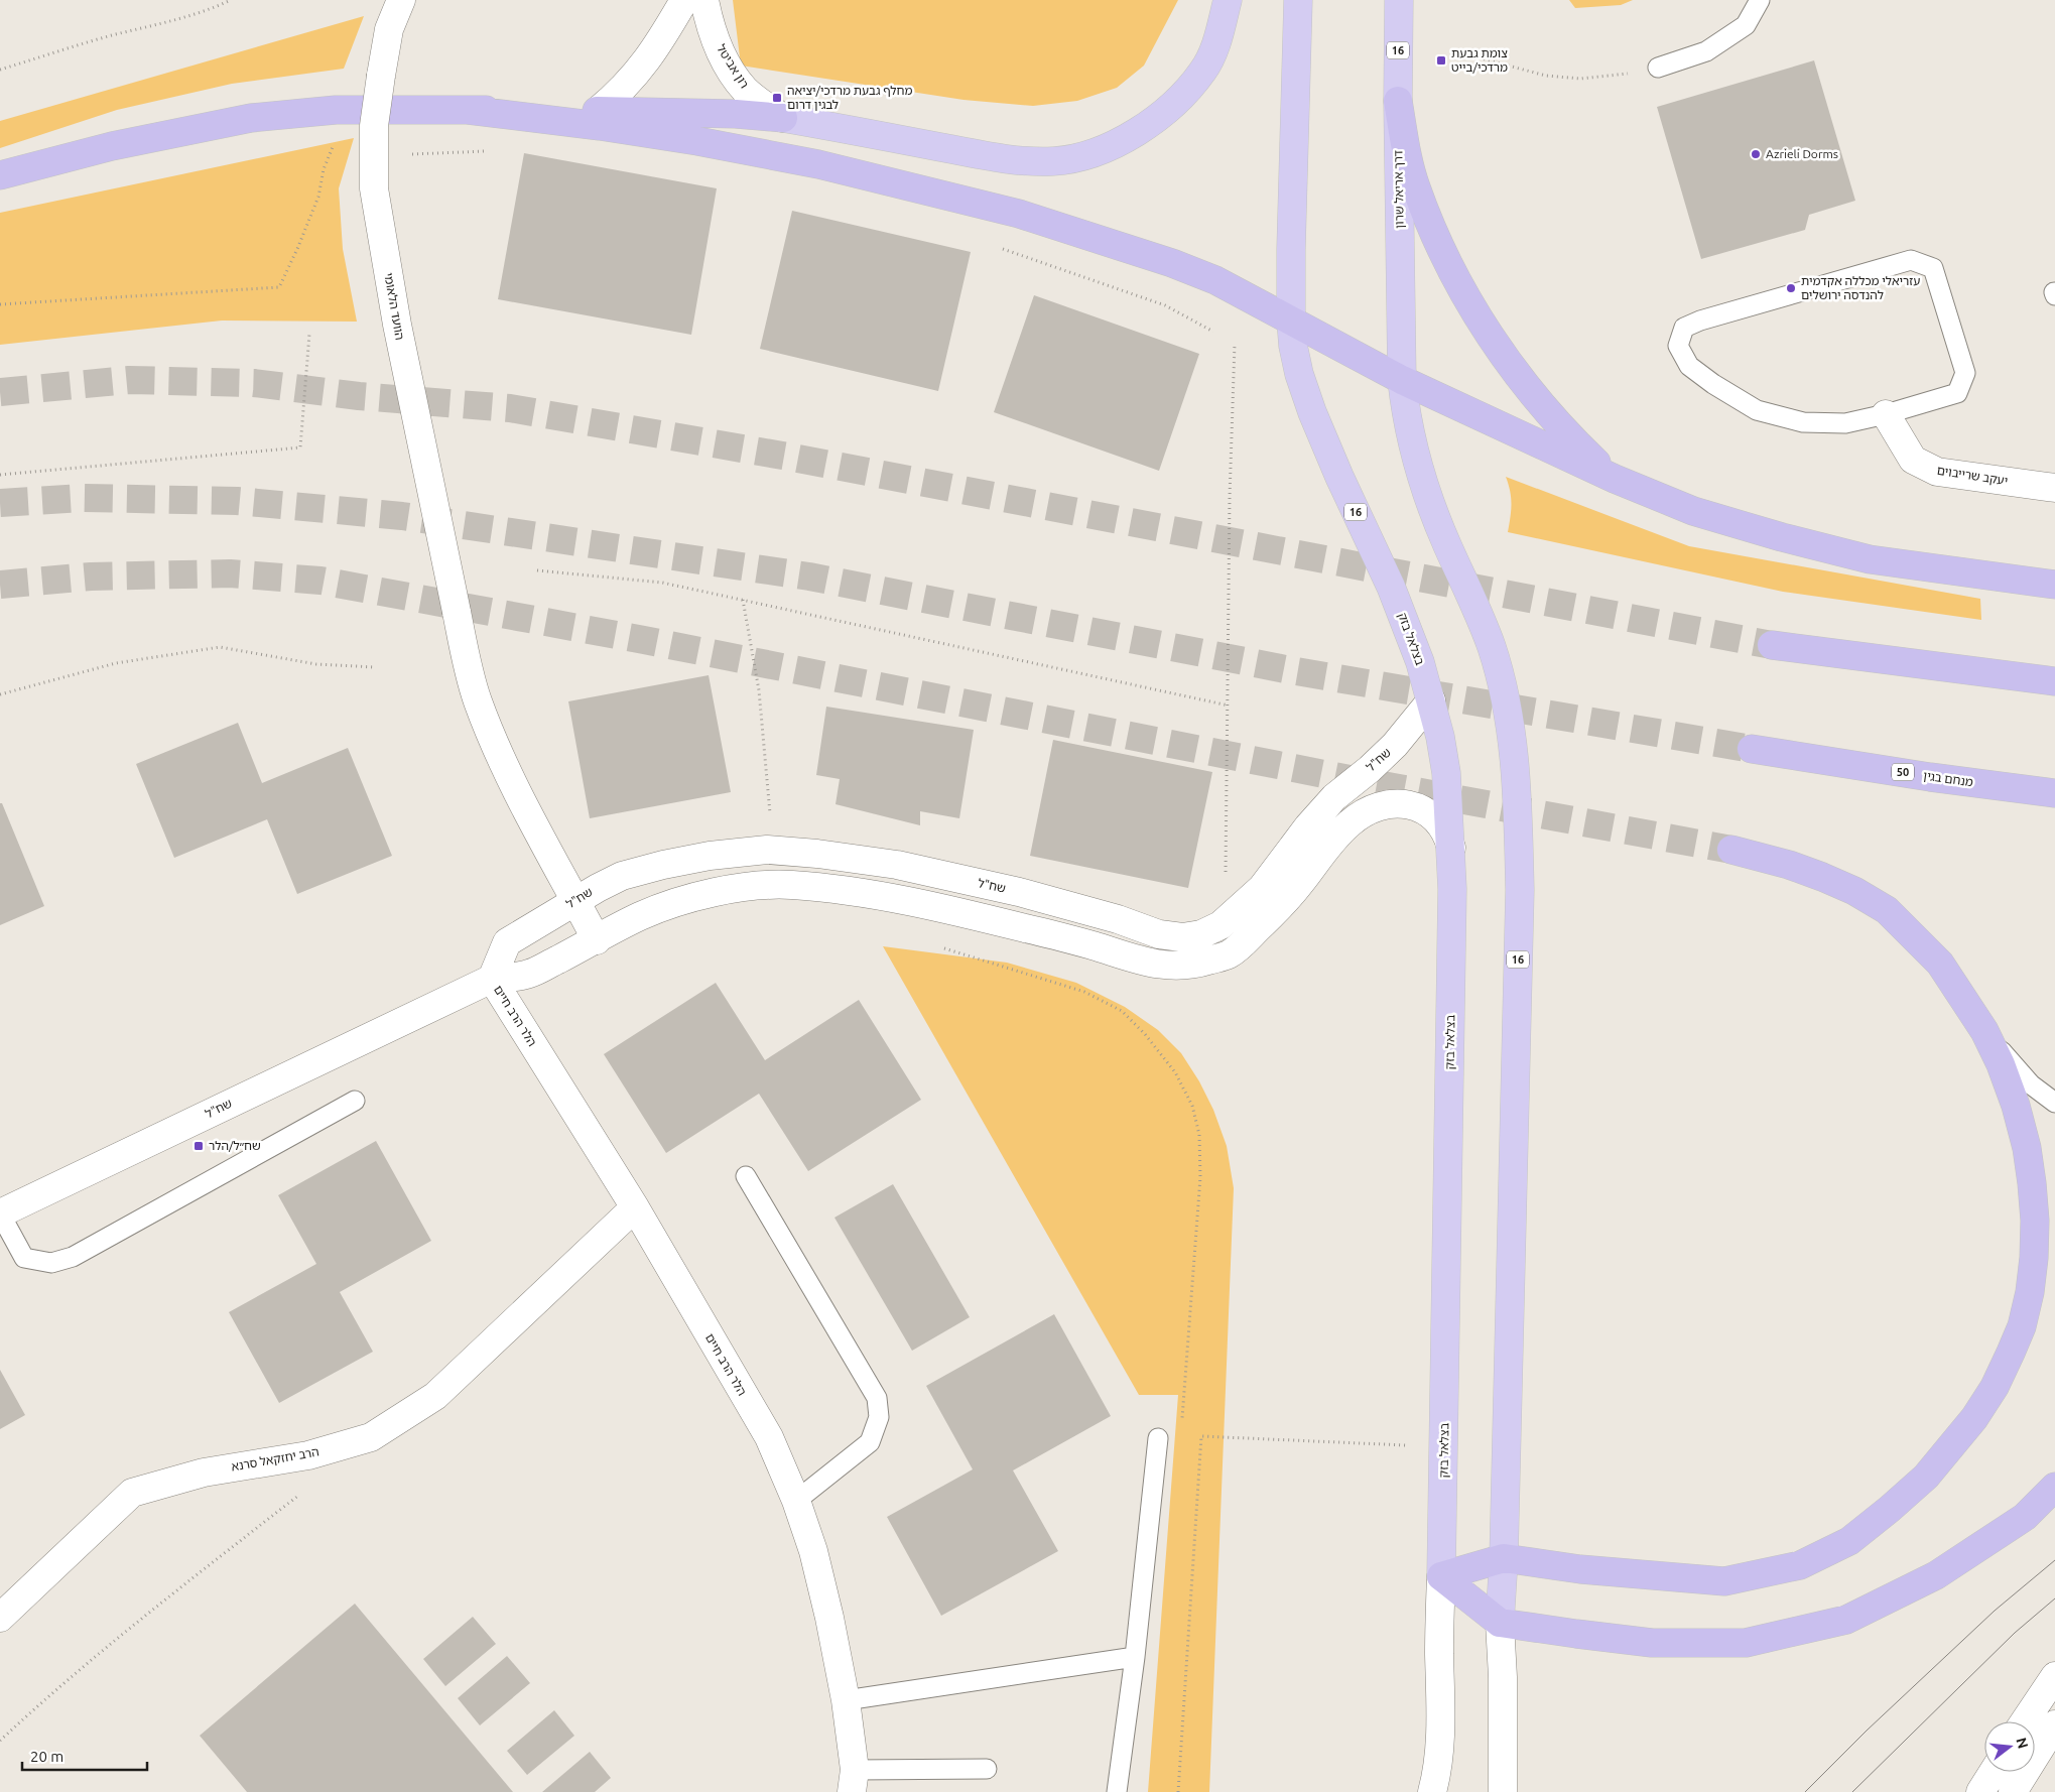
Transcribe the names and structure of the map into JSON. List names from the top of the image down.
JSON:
{
  "streets": {
    "highway": [
      "16",
      "דרך אריאל שרון",
      "בצלאל בזק",
      "50",
      "מנחם בגין"
    ],
    "street": [
      "רון אביטל",
      "הוועד הלאומי",
      "יעקב שרייבוים",
      "שח\"ל",
      "הלר הרב חיים",
      "הרב יחזקאל סרנא"
    ]
  },
  "crossings": [
    ["16", "דרך אריאל שרון"],
    ["16", "בצלאל בזק"],
    ["הוועד הלאומי", "שח\"ל"],
    ["בצלאל בזק", "שח\"ל"],
    ["שח\"ל", "הלר הרב חיים"],
    ["הלר הרב חיים", "הרב יחזקאל סרנא"]
  ],
  "places": {
    "transit": ["צומת גבעת מרדכי/בייט", "מחלף גבעת מרדכי/יציאה לבגין דרום", "שח״ל/הלר"],
    "other": ["Azrieli Dorms", "עזריאלי מכללה אקדמית להנדסה ירושלים"]
  },
  "scale_bar": "20 m",
  "north": "right"
}
